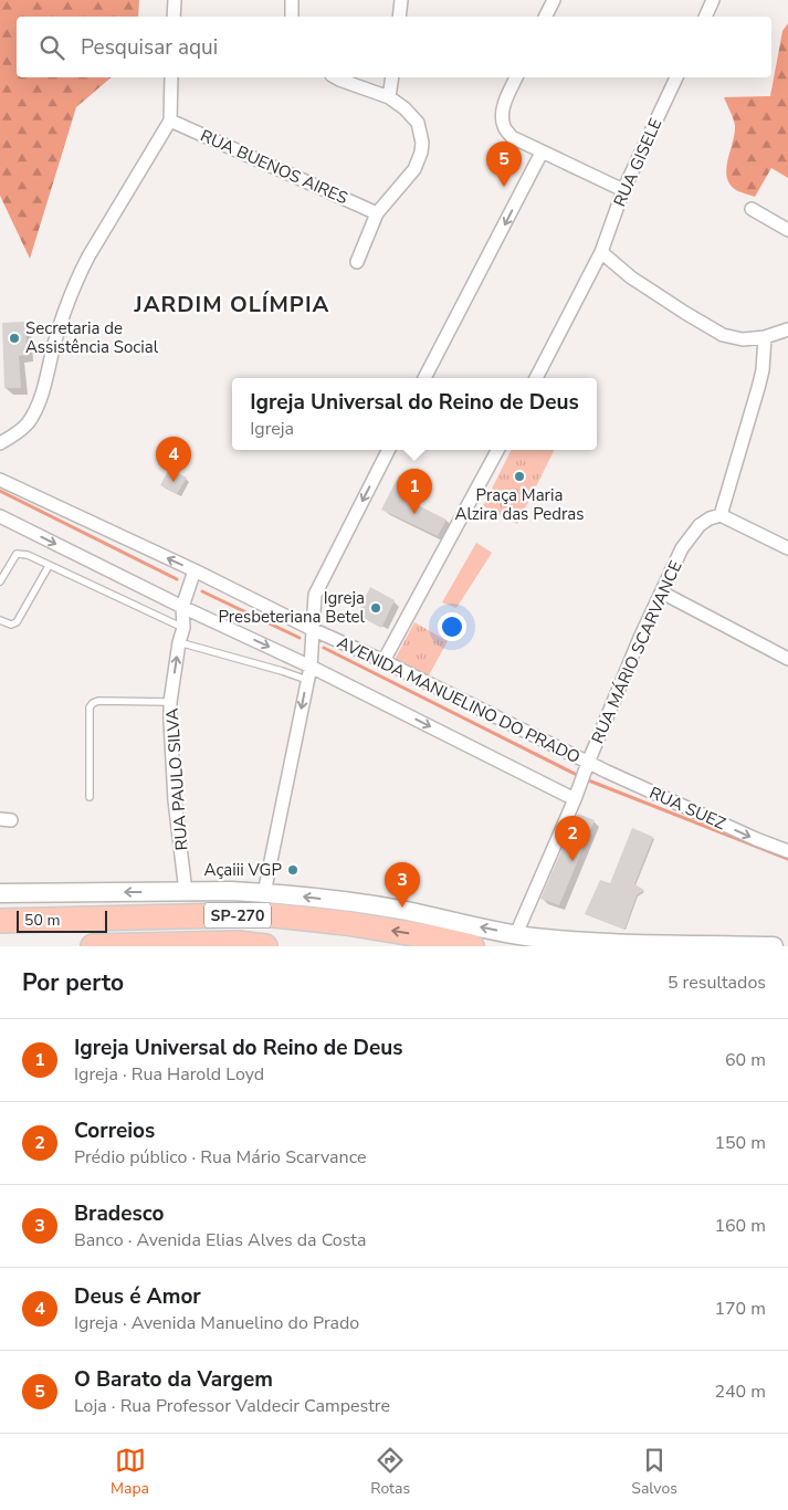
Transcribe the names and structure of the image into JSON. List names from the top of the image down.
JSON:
{
  "streets": {
    "highway": ["SP-270"],
    "street": [
      "RUA GISELE",
      "RUA BUENOS AIRES",
      "RUA MÁRIO SCARVANCE",
      "AVENIDA MANUELINO DO PRADO",
      "RUA PAULO SILVA",
      "RUA SUEZ"
    ]
  },
  "crossings": [
    ["RUA MÁRIO SCARVANCE", "AVENIDA MANUELINO DO PRADO"],
    ["RUA MÁRIO SCARVANCE", "RUA SUEZ"],
    ["AVENIDA MANUELINO DO PRADO", "RUA PAULO SILVA"],
    ["AVENIDA MANUELINO DO PRADO", "RUA SUEZ"]
  ],
  "one_way": ["RUA SUEZ"],
  "districts": ["JARDIM OLÍMPIA"],
  "places": [
    "Secretaria de Assistência Social",
    "Praça Maria Alzira das Pedras",
    "Igreja Presbeteriana Betel",
    "Açaiii VGP"
  ],
  "scale_bar": "50 m",
  "page": {
    "search": "Pesquisar aqui",
    "pins": [
      "5",
      "4",
      "1",
      "2",
      "3"
    ],
    "popup": ["Igreja Universal do Reino de Deus", "Igreja"],
    "scale": "50 m",
    "heading": ["Por perto", "5 resultados"],
    "list": [
      {
        "mark": "1",
        "name": "Igreja Universal do Reino de Deus",
        "note": "Igreja · Rua Harold Loyd",
        "value": "60 m"
      },
      {
        "mark": "2",
        "name": "Correios",
        "note": "Prédio público · Rua Mário Scarvance",
        "value": "150 m"
      },
      {
        "mark": "3",
        "name": "Bradesco",
        "note": "Banco · Avenida Elias Alves da Costa",
        "value": "160 m"
      },
      {
        "mark": "4",
        "name": "Deus é Amor",
        "note": "Igreja · Avenida Manuelino do Prado",
        "value": "170 m"
      },
      {
        "mark": "5",
        "name": "O Barato da Vargem",
        "note": "Loja · Rua Professor Valdecir Campestre",
        "value": "240 m"
      }
    ],
    "nav": ["Mapa", "Rotas", "Salvos"]
  }
}
